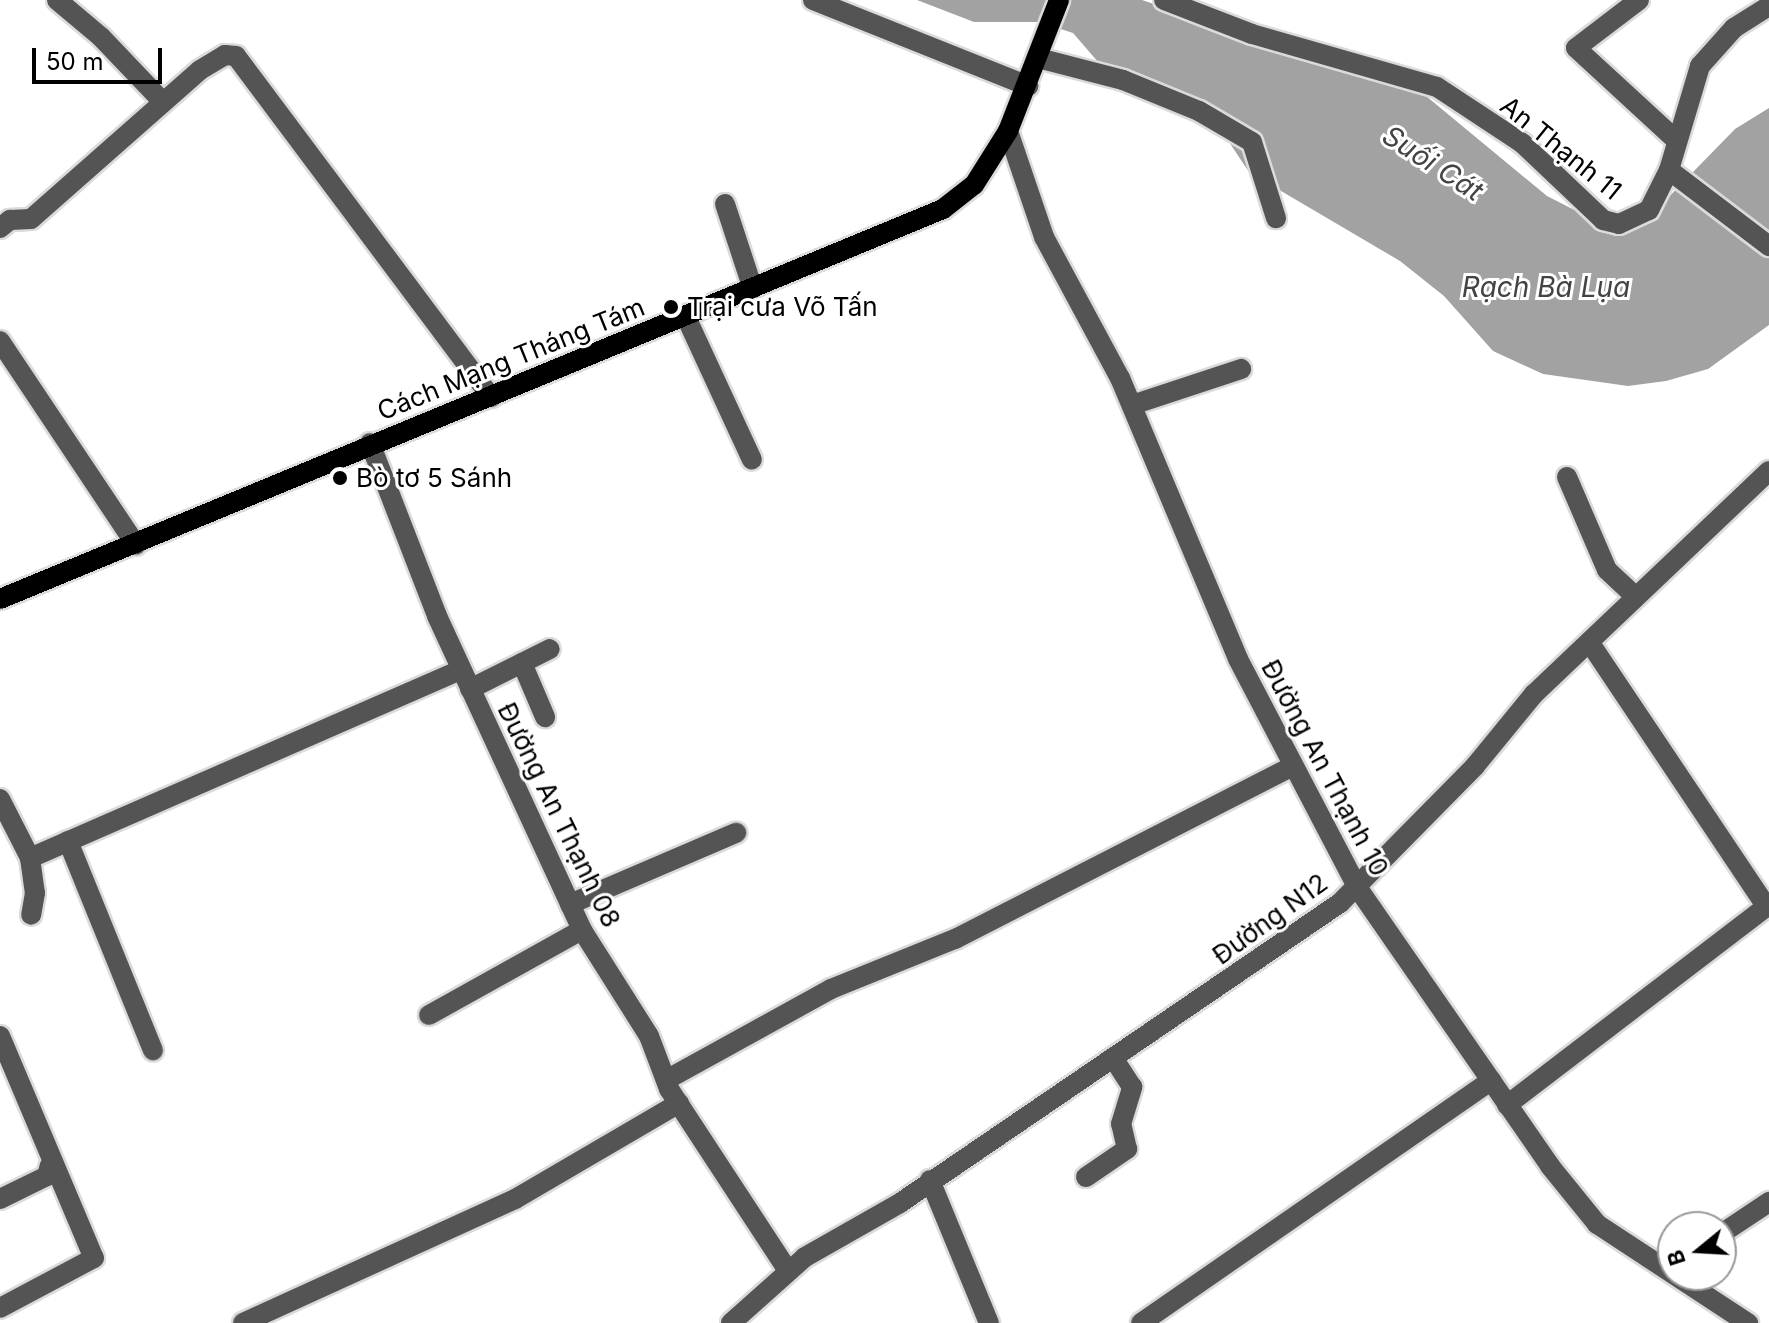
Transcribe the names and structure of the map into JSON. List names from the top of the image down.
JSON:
{
  "streets": {
    "main road": ["Cách Mạng Tháng Tám"],
    "street": [
      "An Thạnh 11",
      "Đường An Thạnh 10",
      "Đường An Thạnh 08",
      "Đường N12"
    ]
  },
  "crossings": [
    ["Cách Mạng Tháng Tám", "Đường An Thạnh 10"],
    ["Cách Mạng Tháng Tám", "Đường An Thạnh 08"],
    ["Đường An Thạnh 10", "Đường N12"],
    ["Đường An Thạnh 08", "Đường N12"]
  ],
  "water": ["Suối Cát", "Rạch Bà Lụa"],
  "places": ["Trại cưa Võ Tấn", "Bò tơ 5 Sánh"],
  "scale_bar": "50 m",
  "north": "left"
}
